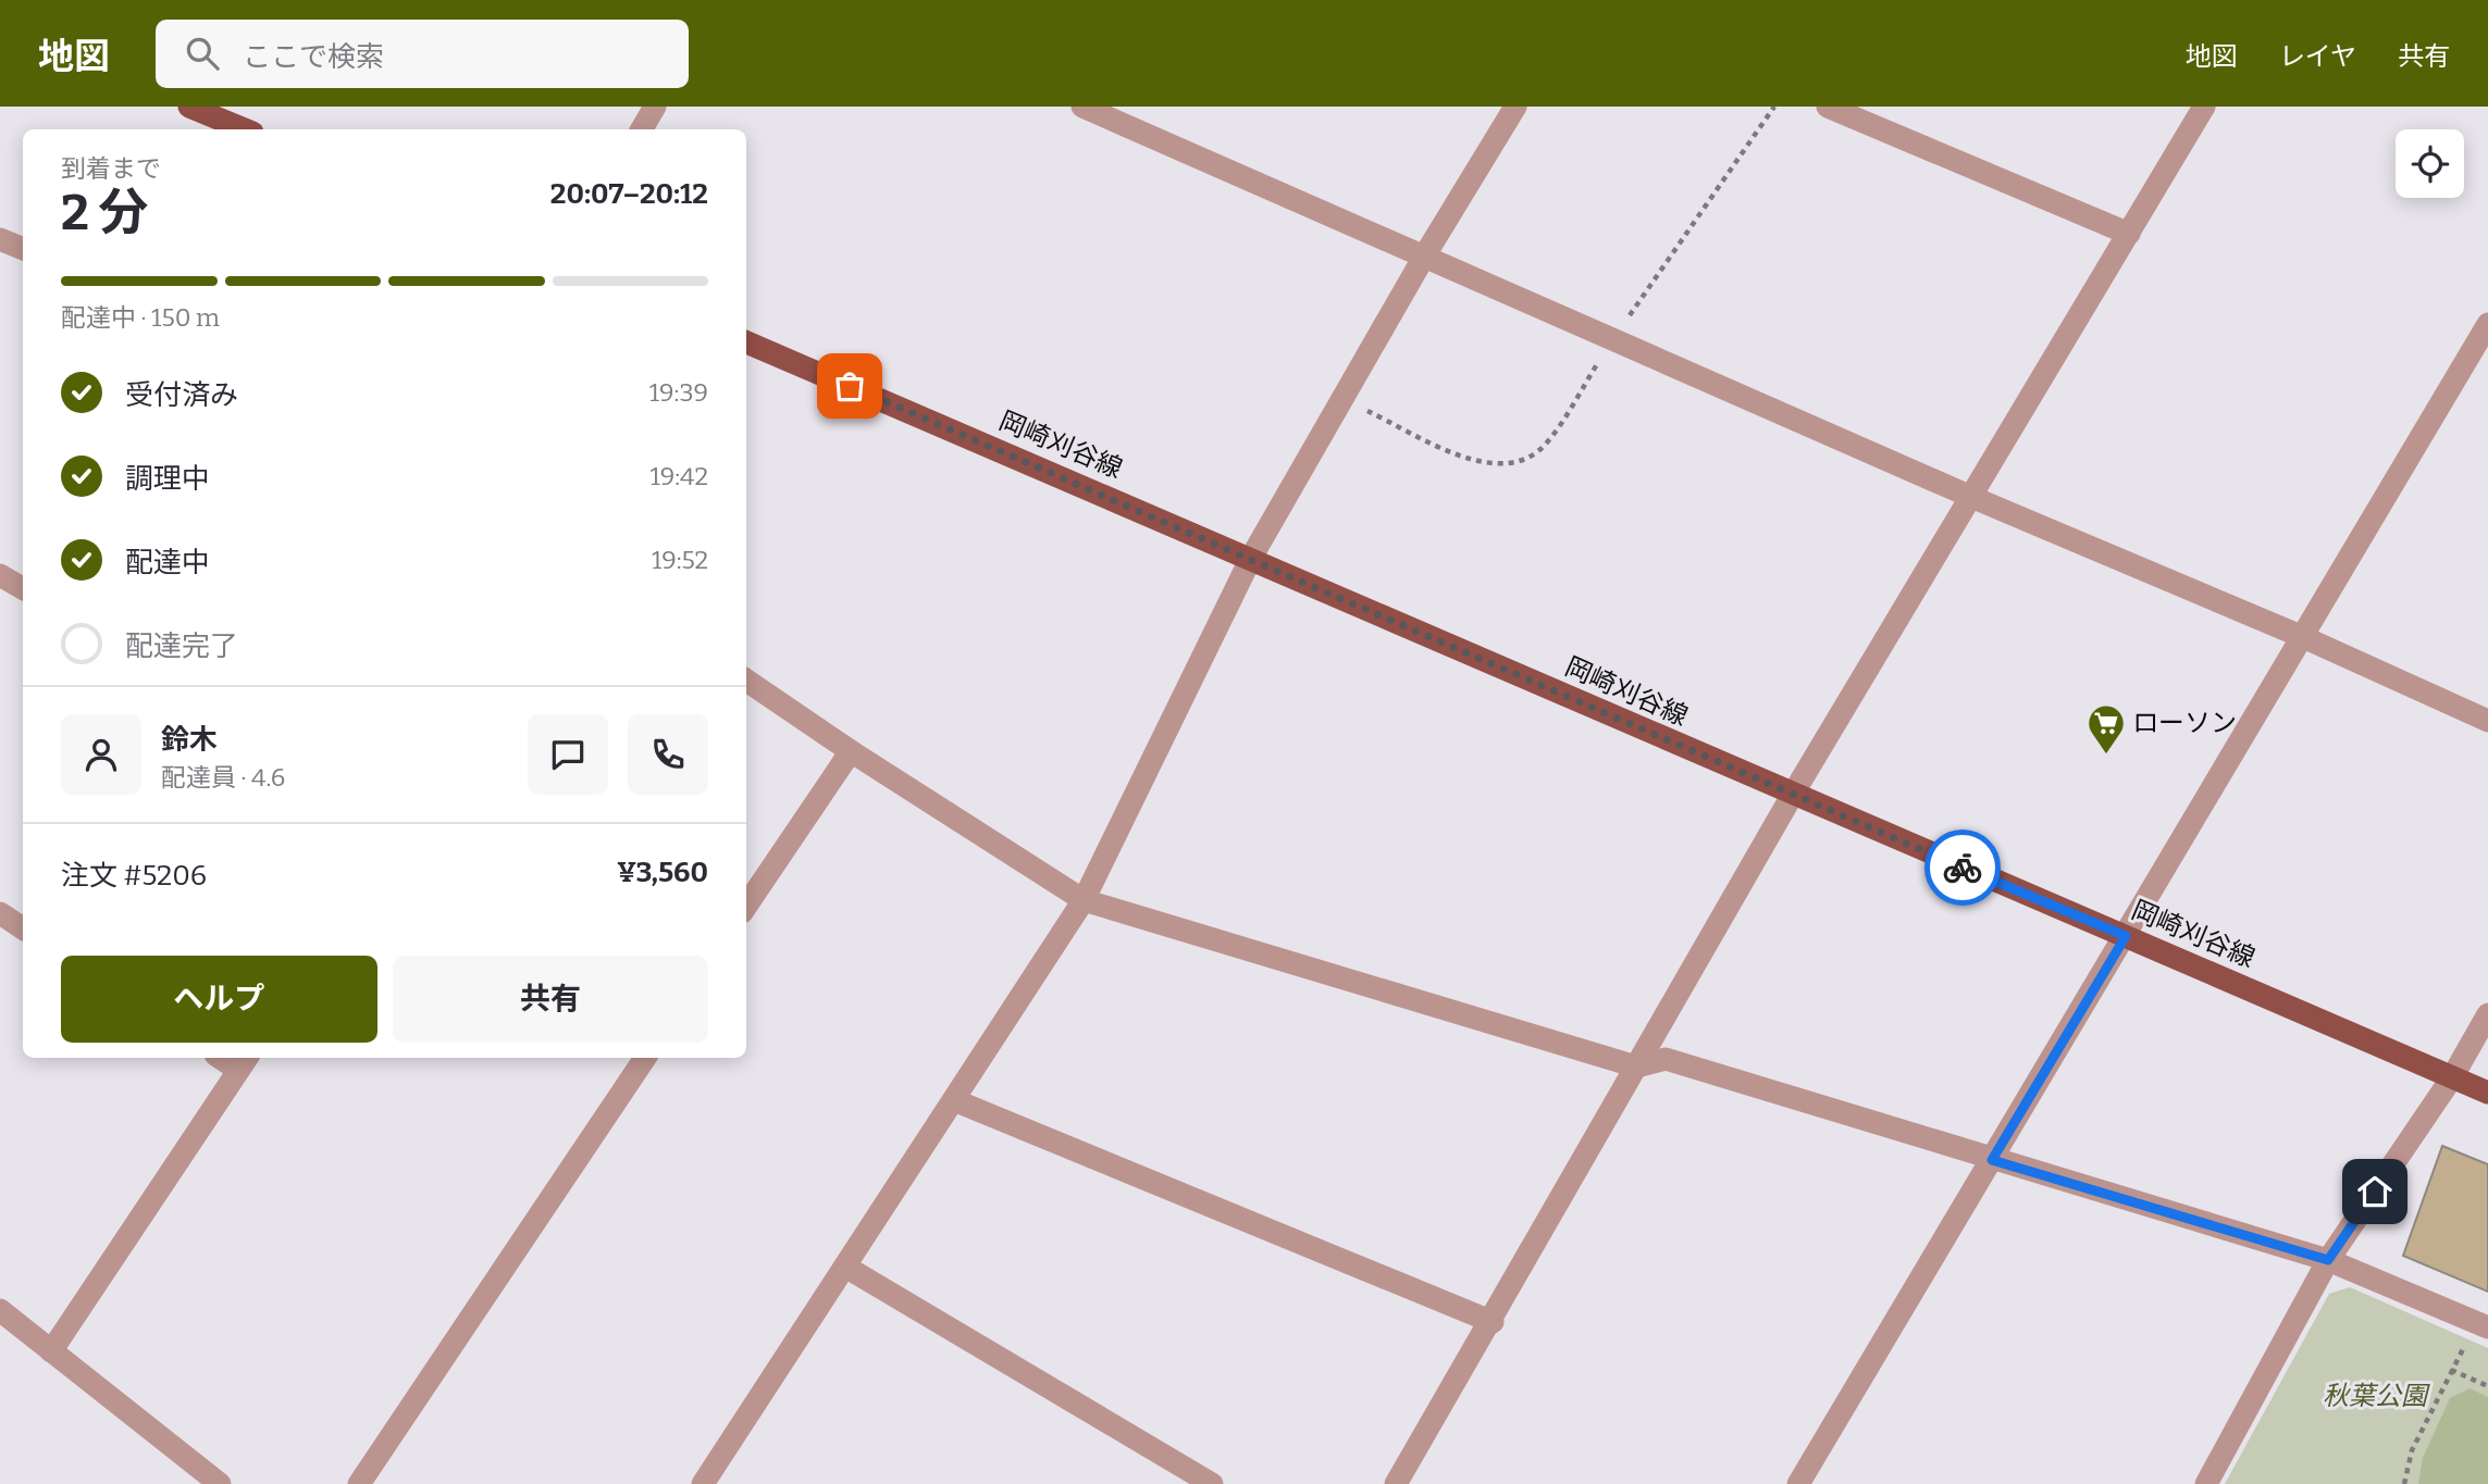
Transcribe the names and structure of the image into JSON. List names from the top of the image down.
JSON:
{
  "streets": {
    "main road": ["岡崎刈谷線"]
  },
  "parks": ["秋葉公園"],
  "places": {
    "supermarket": ["ローソン"]
  },
  "page": {
    "header": "地図",
    "search": "ここで検索",
    "nav": ["地図", "レイヤ", "共有"],
    "heading": ["2 分", "到着まで", "20:07–20:12"],
    "panel": [
      "鈴木",
      "配達員 · 4.6",
      "注文 #5206",
      "¥3,560"
    ],
    "bar": "配達中 · 150 m",
    "list": [
      ["受付済み", "19:39"],
      ["調理中", "19:42"],
      ["配達中", "19:52"],
      "配達完了"
    ],
    "buttons": ["ヘルプ", "共有"]
  }
}
